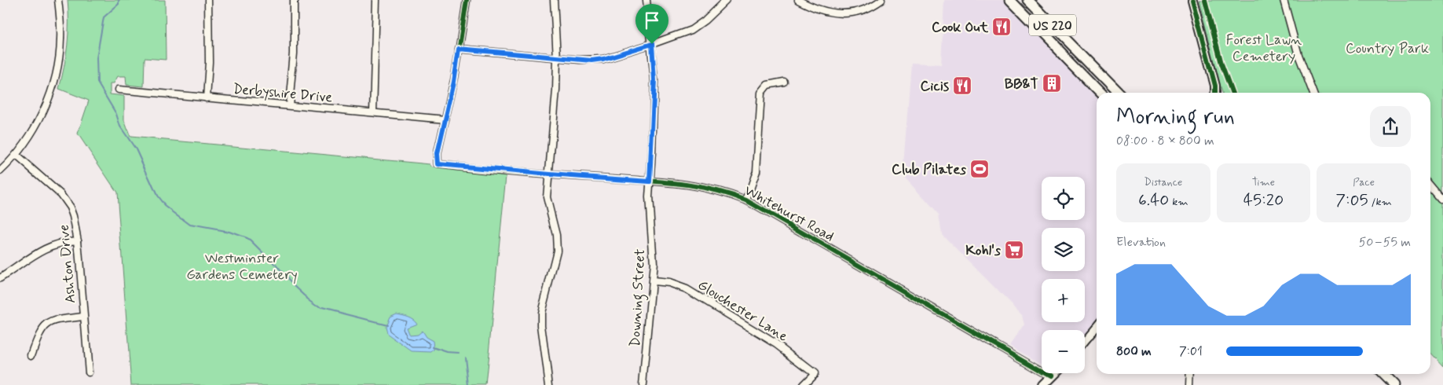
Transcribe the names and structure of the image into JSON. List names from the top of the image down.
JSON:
{
  "streets": {
    "main road": ["US 220"],
    "street": [
      "Derbyshire Drive",
      "Whitehurst Road",
      "Ashton Drive",
      "Downing Street",
      "Glouchester Lane"
    ]
  },
  "crossings": [
    ["Derbyshire Drive", "Whitehurst Road"],
    ["Whitehurst Road", "Downing Street"],
    ["Downing Street", "Glouchester Lane"]
  ],
  "parks": ["Forest Lawn Cemetery", "Country Park", "Westminster Gardens Cemetery"],
  "places": {
    "restaurant": ["Cook Out", "Cicis"],
    "building": ["BB&T"],
    "sports": ["Club Pilates"],
    "supermarket": ["Kohl's"]
  },
  "page": {
    "heading": ["Morning run", "08:00 · 8 × 800 m"],
    "stats": [
      ["Distance", "6.40 km"],
      ["Time", "45:20"],
      ["Pace", "7:05 /km"]
    ],
    "map_buttons": ["+", "−"],
    "chart": ["Elevation", "50–55 m"],
    "list": [
      {
        "name": "800 m",
        "note": "7:01"
      }
    ]
  }
}
